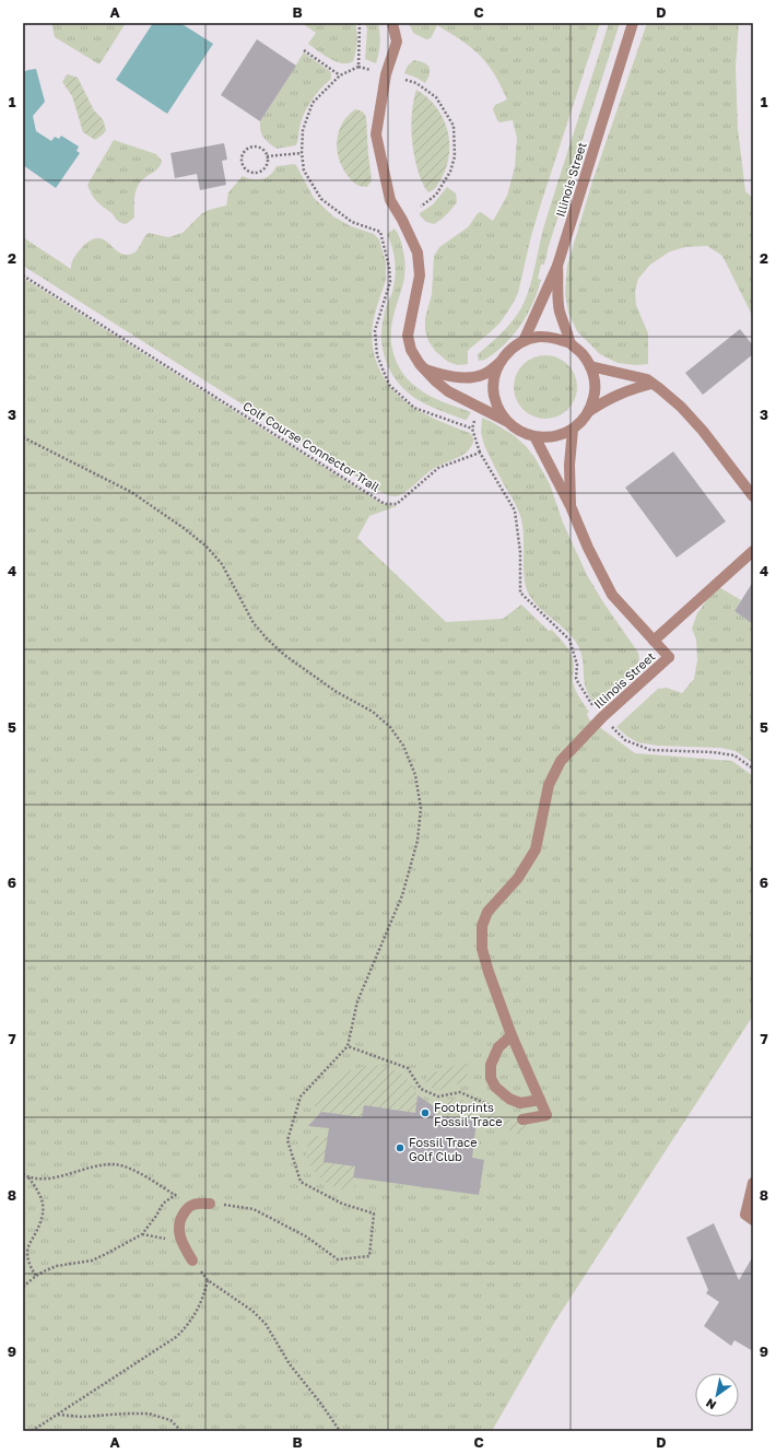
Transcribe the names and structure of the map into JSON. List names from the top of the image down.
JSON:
{
  "streets": {
    "street": ["Illinois Street"],
    "path": ["Colf Course Connector Trail"]
  },
  "places": ["Footprints Fossil Trace", "Fossil Trace Golf Club"],
  "north": "bottom left",
  "grid": {
    "columns": [
      "A",
      "B",
      "C",
      "D"
    ],
    "rows": [
      "1",
      "2",
      "3",
      "4",
      "5",
      "6",
      "7",
      "8",
      "9"
    ]
  }
}
